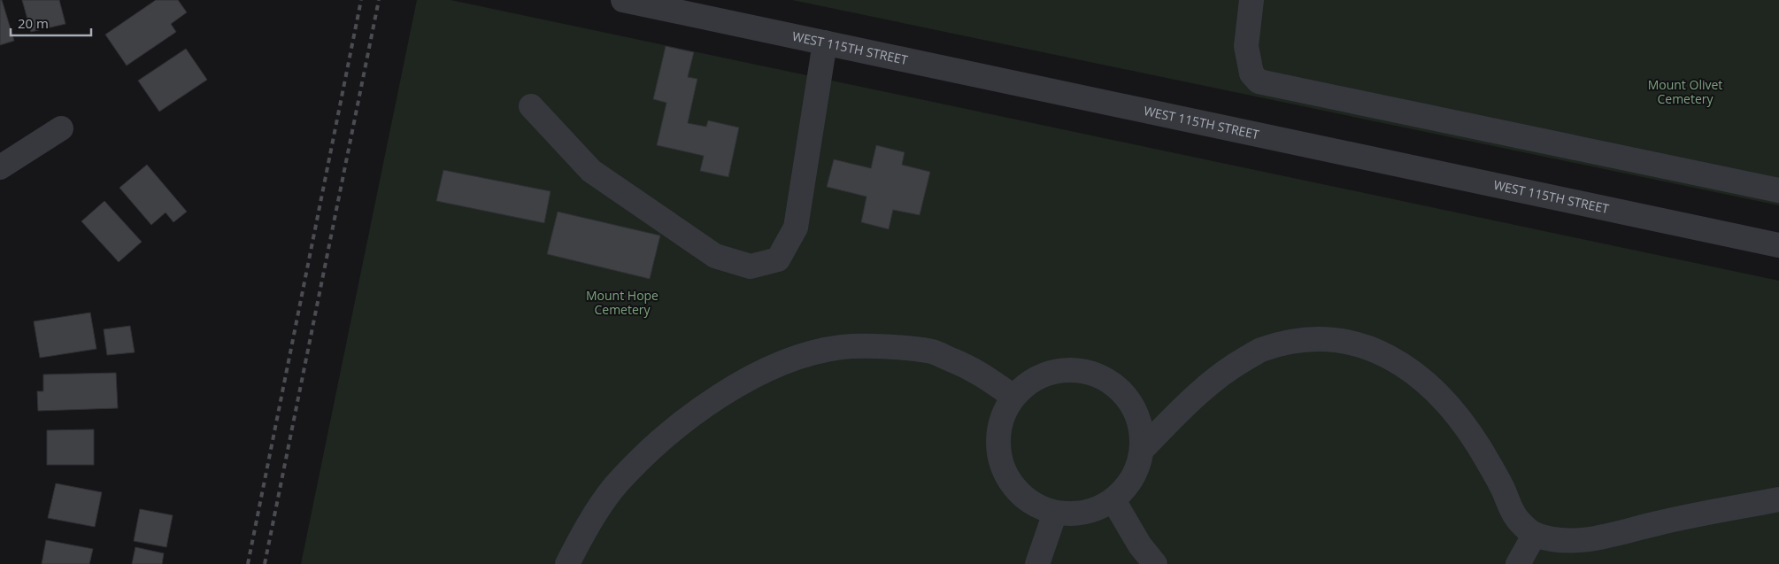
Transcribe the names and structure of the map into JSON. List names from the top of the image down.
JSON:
{
  "streets": {
    "street": ["WEST 115TH STREET"]
  },
  "parks": ["Mount Olivet Cemetery", "Mount Hope Cemetery"],
  "scale_bar": "20 m"
}
